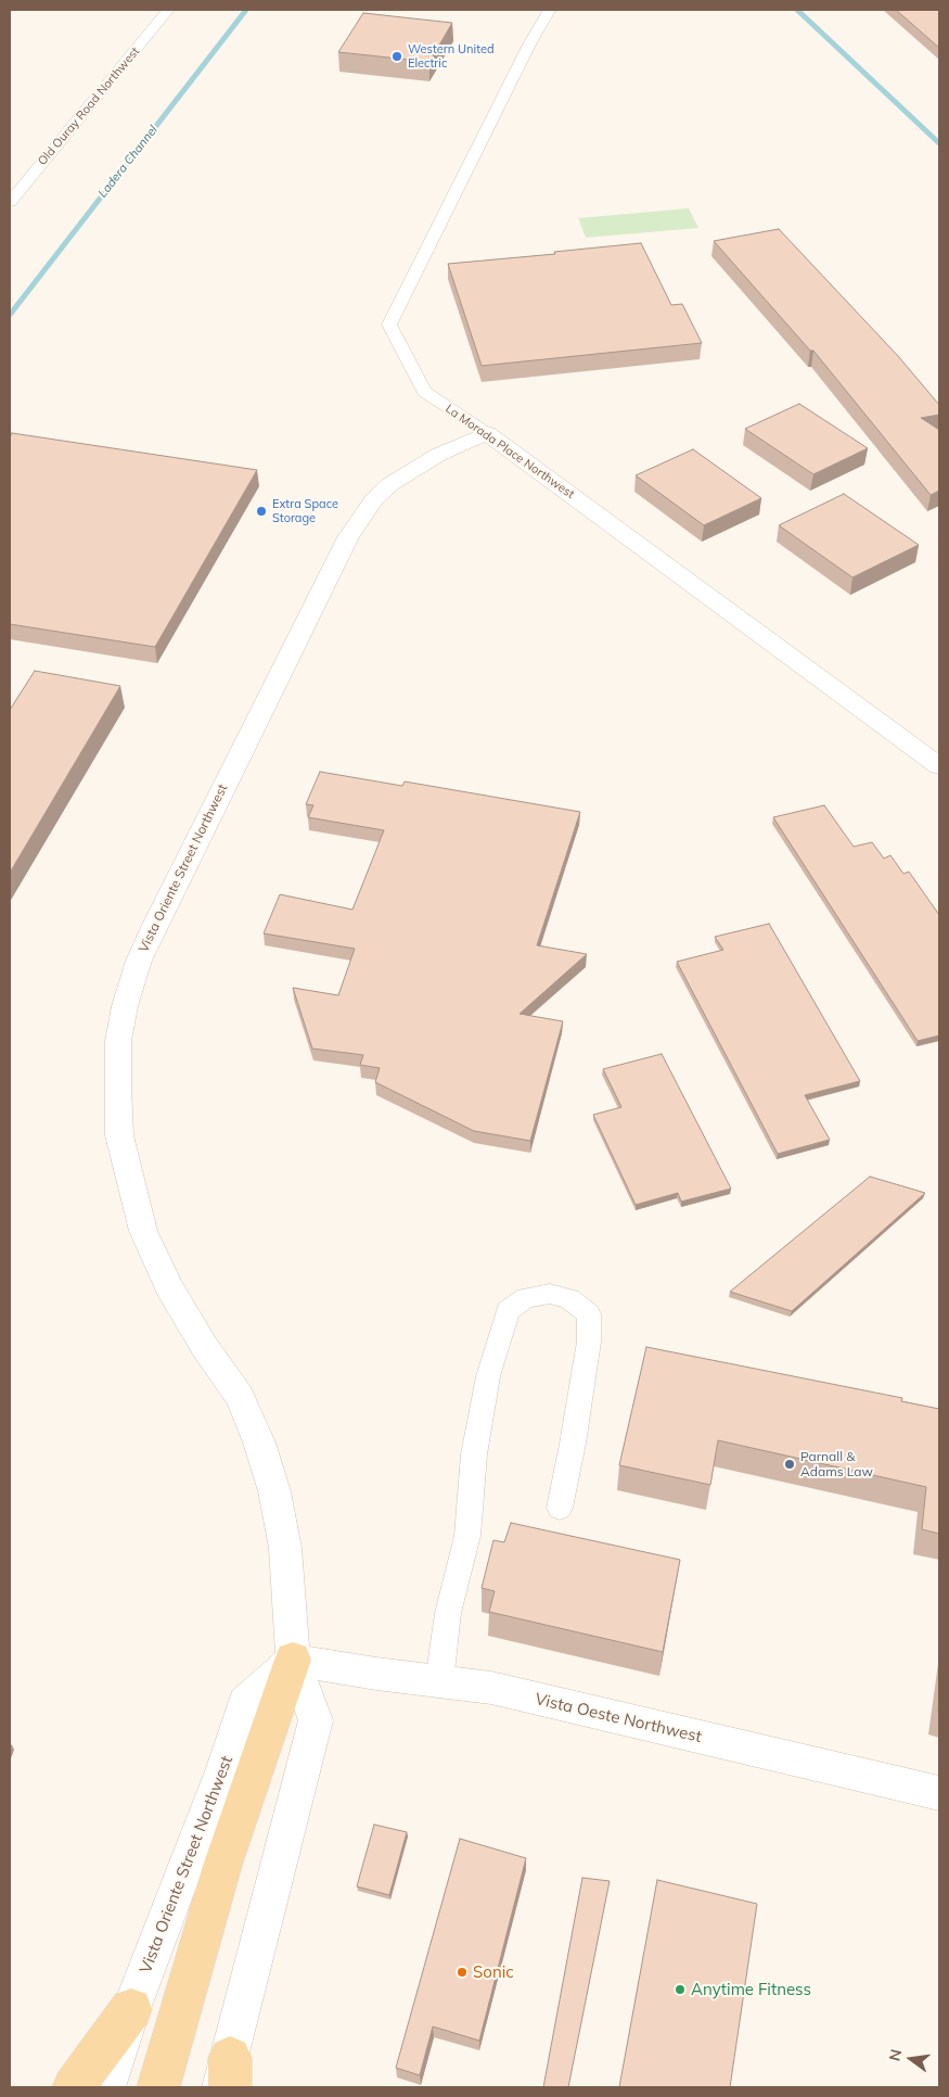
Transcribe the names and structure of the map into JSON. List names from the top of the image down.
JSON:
{
  "streets": {
    "street": [
      "Old Ouray Road Northwest",
      "La Morada Place Northwest",
      "Vista Oriente Street Northwest",
      "Vista Oeste Northwest"
    ]
  },
  "crossings": [
    ["La Morada Place Northwest", "Vista Oriente Street Northwest"],
    ["Vista Oriente Street Northwest", "Vista Oeste Northwest"]
  ],
  "water": ["Ladera Channel"],
  "places": [
    "Western United Electric",
    "Extra Space Storage",
    "Parnall & Adams Law",
    "Sonic",
    "Anytime Fitness"
  ],
  "north": "left"
}
